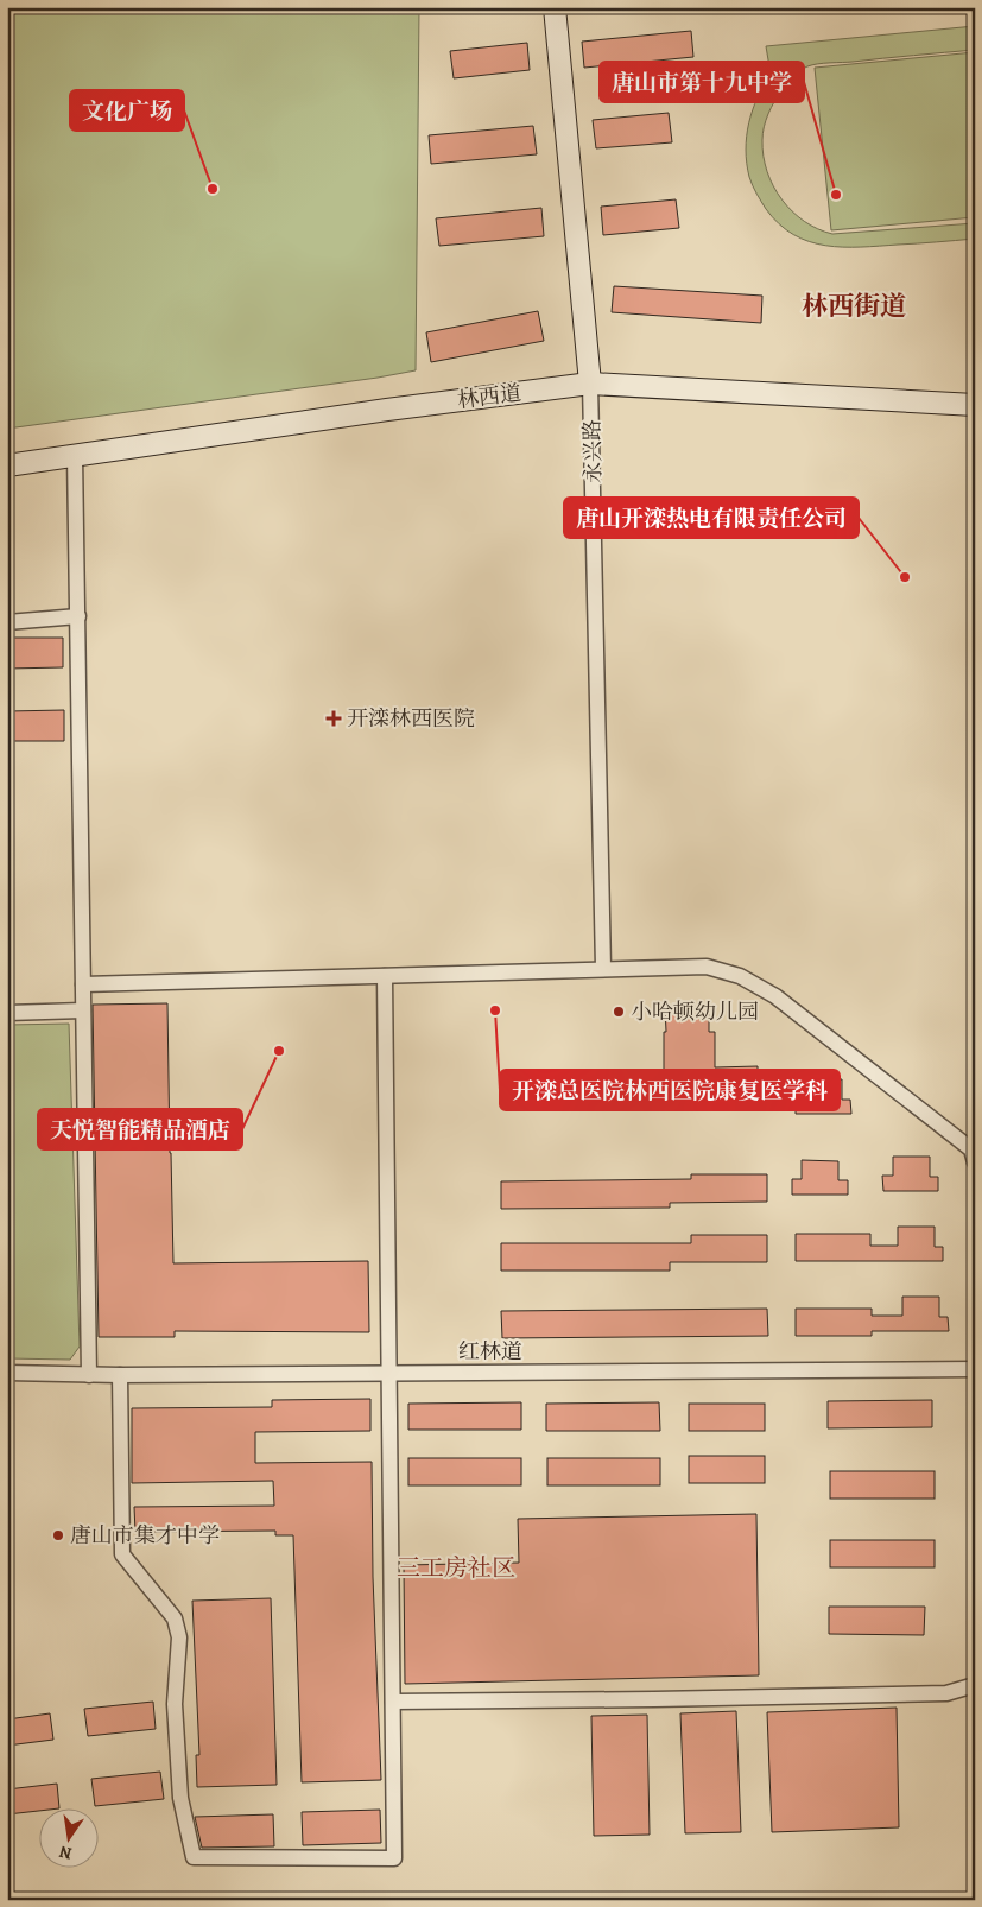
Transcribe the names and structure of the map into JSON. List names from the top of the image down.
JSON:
{
  "streets": {
    "main road": ["林西道", "永兴路"],
    "street": ["红林道"]
  },
  "crossings": [
    ["林西道", "永兴路"]
  ],
  "districts": ["林西街道", "三工房社区"],
  "places": {
    "other": [
      "文化广场",
      "唐山市第十九中学",
      "唐山开滦热电有限责任公司",
      "开滦总医院林西医院康复医学科",
      "小哈顿幼儿园",
      "天悦智能精品酒店",
      "唐山市集才中学"
    ],
    "health": ["开滦林西医院"]
  },
  "north": "bottom"
}
